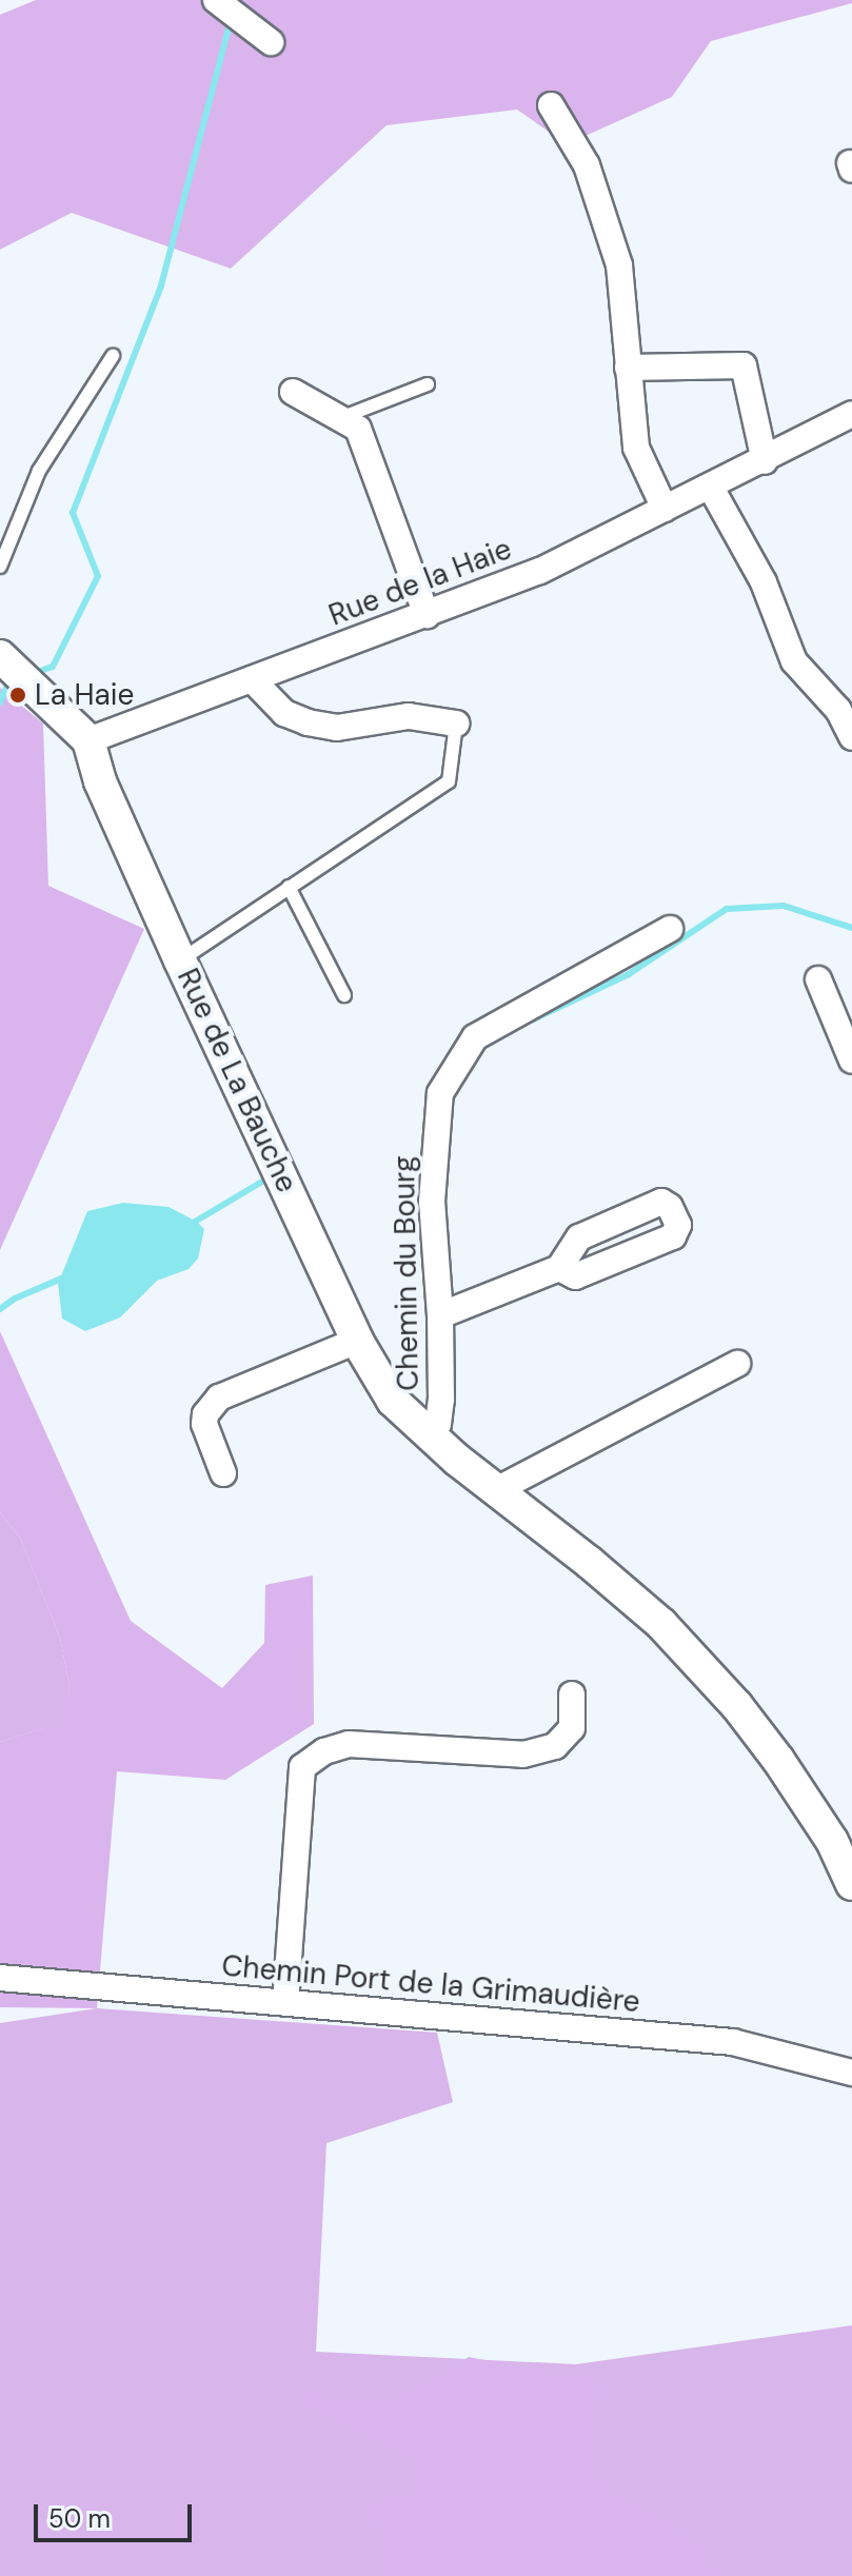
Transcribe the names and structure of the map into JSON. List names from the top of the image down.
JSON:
{
  "streets": {
    "street": [
      "Rue de la Haie",
      "Rue de La Bauche",
      "Chemin du Bourg",
      "Chemin Port de la Grimaudière"
    ]
  },
  "crossings": [
    ["Rue de la Haie", "Rue de La Bauche"],
    ["Rue de La Bauche", "Chemin du Bourg"]
  ],
  "places": ["La Haie"],
  "scale_bar": "50 m"
}
